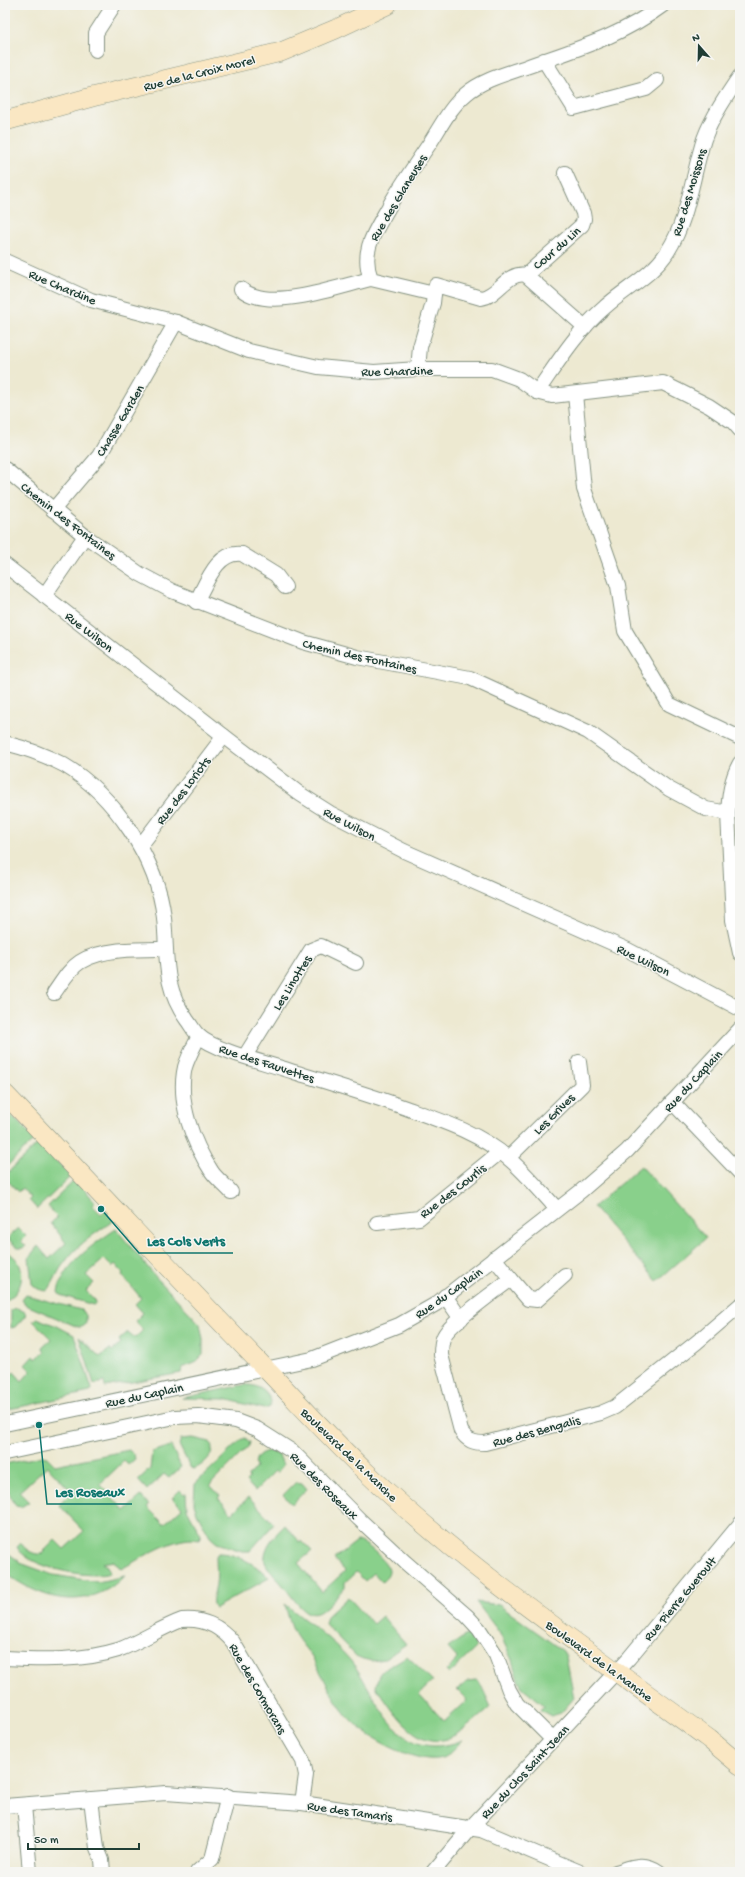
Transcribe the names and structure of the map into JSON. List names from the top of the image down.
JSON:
{
  "streets": {
    "main road": ["Rue de la Croix Morel", "Boulevard de la Manche"],
    "street": [
      "Rue des Moissons",
      "Rue des Glaneuses",
      "Cour du Lin",
      "Rue Chardine",
      "Chasse Garden",
      "Chemin des Fontaines",
      "Rue Wilson",
      "Rue des Loriots",
      "Les Linottes",
      "Rue des Fauvettes",
      "Rue du Caplain",
      "Les Grives",
      "Rue des Courlis",
      "Rue des Bengalis",
      "Rue des Roseaux",
      "Rue Pierre Gueroult",
      "Rue des Cormorans",
      "Rue du Clos Saint-Jean",
      "Rue des Tamaris"
    ]
  },
  "crossings": [
    ["Rue des Moissons", "Rue Chardine"],
    ["Rue Chardine", "Chasse Garden"],
    ["Chasse Garden", "Chemin des Fontaines"],
    ["Rue Wilson", "Rue des Loriots"],
    ["Rue des Loriots", "Rue des Fauvettes"],
    ["Les Linottes", "Rue des Fauvettes"],
    ["Rue des Fauvettes", "Rue du Caplain"],
    ["Rue des Fauvettes", "Les Grives"],
    ["Rue des Fauvettes", "Rue des Courlis"],
    ["Rue du Caplain", "Boulevard de la Manche"],
    ["Les Grives", "Rue des Courlis"],
    ["Boulevard de la Manche", "Rue Pierre Gueroult"],
    ["Boulevard de la Manche", "Rue du Clos Saint-Jean"],
    ["Rue des Roseaux", "Rue du Clos Saint-Jean"],
    ["Rue Pierre Gueroult", "Rue du Clos Saint-Jean"],
    ["Rue des Cormorans", "Rue des Tamaris"],
    ["Rue du Clos Saint-Jean", "Rue des Tamaris"]
  ],
  "places": ["Les Cols Verts", "Les Roseaux"],
  "scale_bar": "50 m",
  "north": "top"
}
